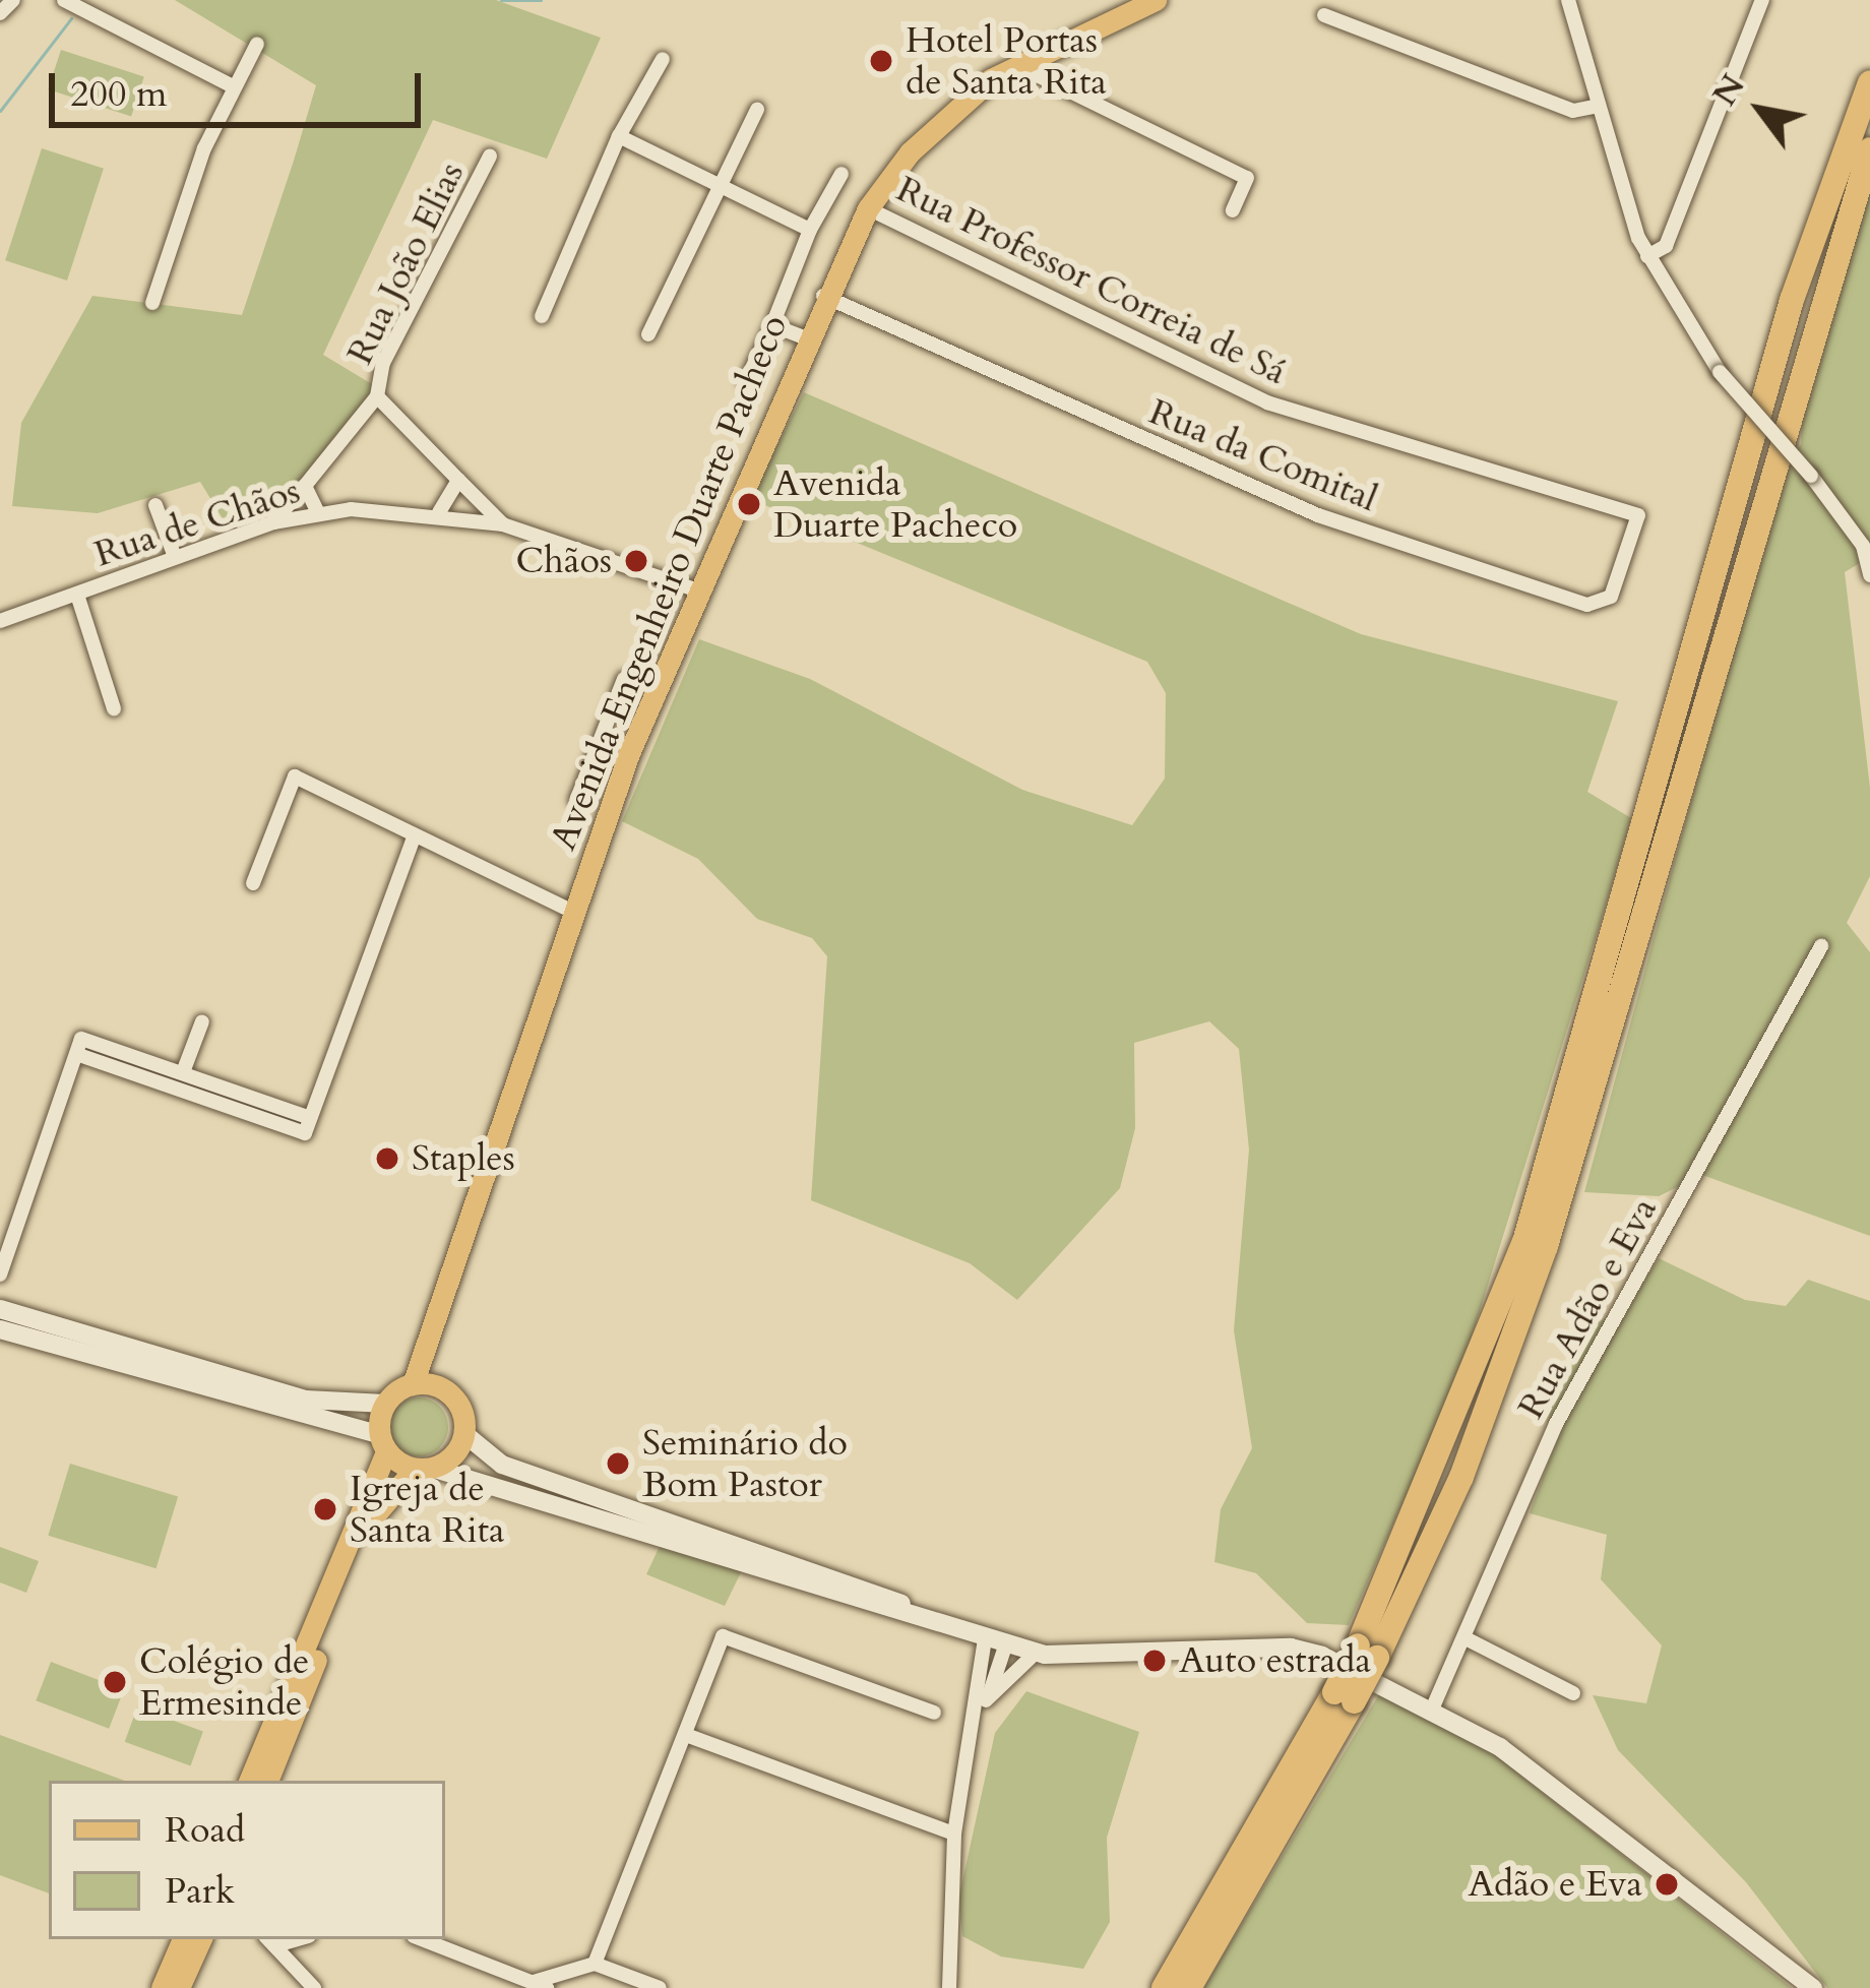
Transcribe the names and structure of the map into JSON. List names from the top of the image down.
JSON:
{
  "streets": {
    "main road": ["Avenida Engenheiro Duarte Pacheco"],
    "street": [
      "Rua João Elias",
      "Rua Professor Correia de Sá",
      "Rua da Comital",
      "Rua de Chãos",
      "Rua Adão e Eva"
    ]
  },
  "crossings": [
    ["Rua Professor Correia de Sá", "Rua da Comital"],
    ["Rua Professor Correia de Sá", "Avenida Engenheiro Duarte Pacheco"],
    ["Rua da Comital", "Avenida Engenheiro Duarte Pacheco"],
    ["Rua de Chãos", "Avenida Engenheiro Duarte Pacheco"]
  ],
  "places": [
    "Hotel Portas de Santa Rita",
    "Avenida Duarte Pacheco",
    "Chãos",
    "Staples",
    "Seminário do Bom Pastor",
    "Igreja de Santa Rita",
    "Auto estrada",
    "Colégio de Ermesinde",
    "Adão e Eva"
  ],
  "legend": ["Road", "Park"],
  "scale_bar": "200 m",
  "north": "top left"
}
